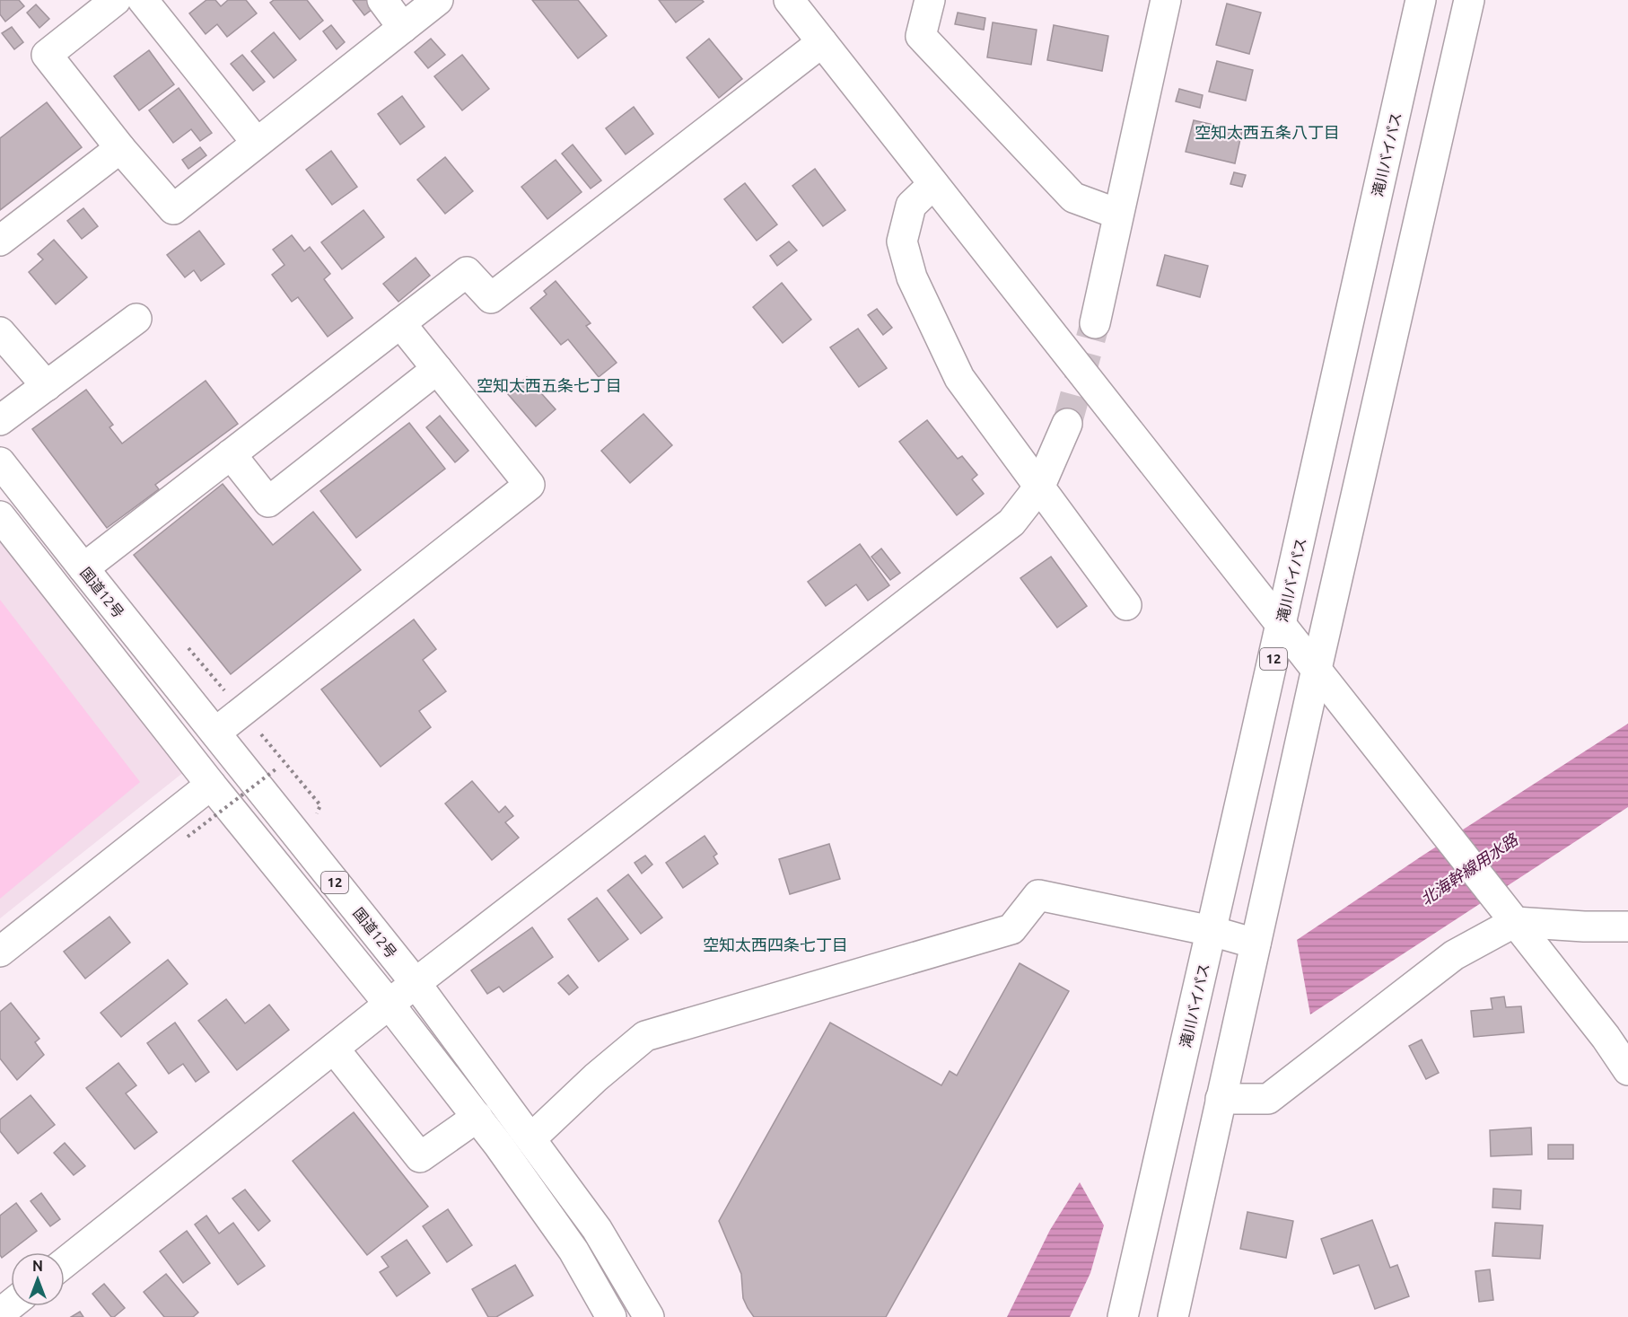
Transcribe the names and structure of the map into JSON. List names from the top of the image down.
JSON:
{
  "streets": {
    "main road": ["滝川バイパス", "国道12号", "12"]
  },
  "districts": ["空知太西五条八丁目", "空知太西五条七丁目", "空知太西四条七丁目"],
  "water": ["北海幹線用水路"],
  "north": "top"
}
